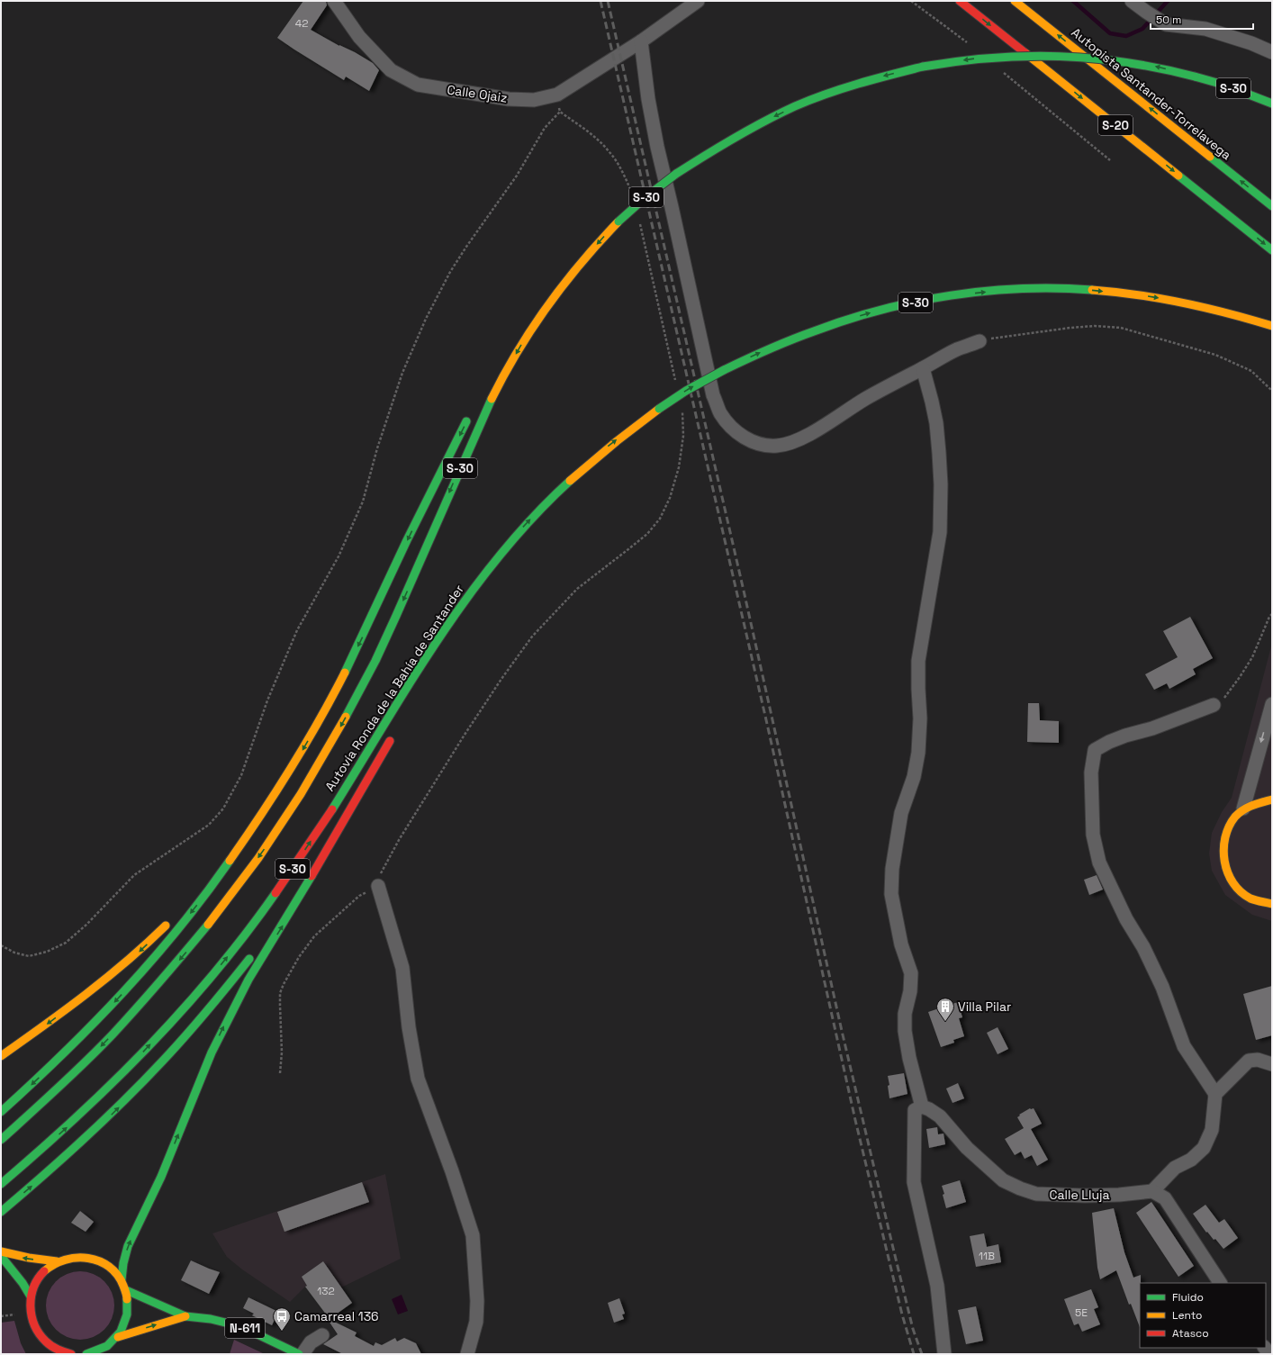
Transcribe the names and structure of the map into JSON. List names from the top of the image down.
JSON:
{
  "streets": {
    "main road": [
      "S-30",
      "Autopista Santander-Torrelavega",
      "S-20",
      "Autovía Ronda de la Bahía de Santander",
      "N-611"
    ],
    "street": ["Calle Ojaiz", "Calle Lluja"]
  },
  "places": {
    "building": ["Villa Pilar"],
    "bus stop": ["Camarreal 136"]
  },
  "house_numbers": [
    "42",
    "11B",
    "132",
    "5E"
  ],
  "legend": ["Fluido", "Lento", "Atasco"],
  "scale_bar": "50 m"
}
